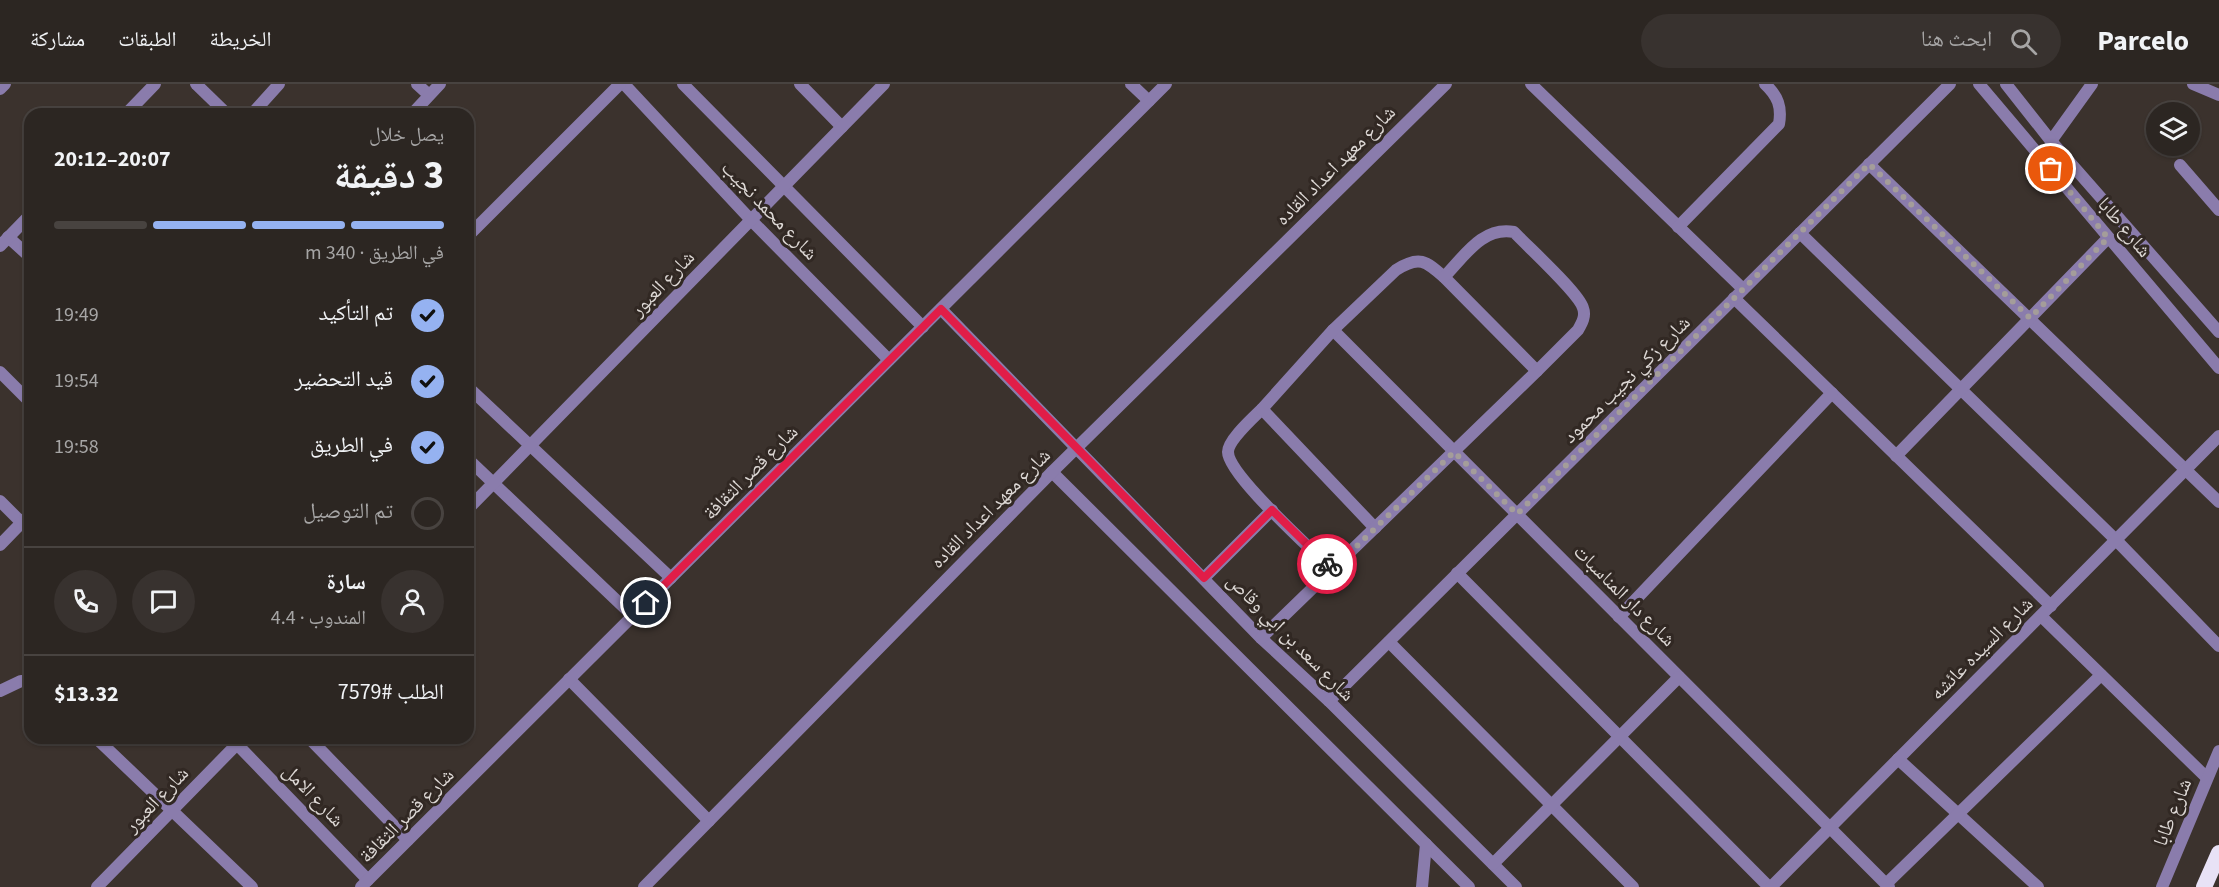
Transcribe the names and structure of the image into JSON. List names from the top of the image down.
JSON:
{
  "streets": {
    "street": [
      "شارع معهد اعداد القاده",
      "شارع محمد نجيب",
      "شارع طابا",
      "شارع العبور",
      "شارع زكي نجيب محمود",
      "شارع قصر الثقافة",
      "شارع دار المناسبات",
      "شارع سعد بن ابي وقاص",
      "شارع السيده عائشه",
      "شارع الامل"
    ]
  },
  "crossings": [
    ["شارع معهد اعداد القاده", "شارع سعد بن ابي وقاص"],
    ["شارع محمد نجيب", "شارع العبور"],
    ["شارع محمد نجيب", "شارع قصر الثقافة"],
    ["شارع زكي نجيب محمود", "شارع دار المناسبات"],
    ["شارع زكي نجيب محمود", "شارع سعد بن ابي وقاص"],
    ["شارع قصر الثقافة", "شارع سعد بن ابي وقاص"],
    ["شارع قصر الثقافة", "شارع الامل"],
    ["شارع دار المناسبات", "شارع السيده عائشه"]
  ],
  "page": {
    "header": "Parcelo",
    "search": "ابحث هنا",
    "nav": ["الخريطة", "الطبقات", "مشاركة"],
    "heading": ["3 دقيقة", "يصل خلال", "20:07–20:12"],
    "panel": [
      "سارة",
      "المندوب · 4.4",
      "الطلب #7579",
      "$13.32"
    ],
    "bar": "في الطريق · 340 m",
    "list": [
      ["تم التأكيد", "19:49"],
      ["قيد التحضير", "19:54"],
      ["في الطريق", "19:58"],
      "تم التوصيل"
    ]
  }
}
